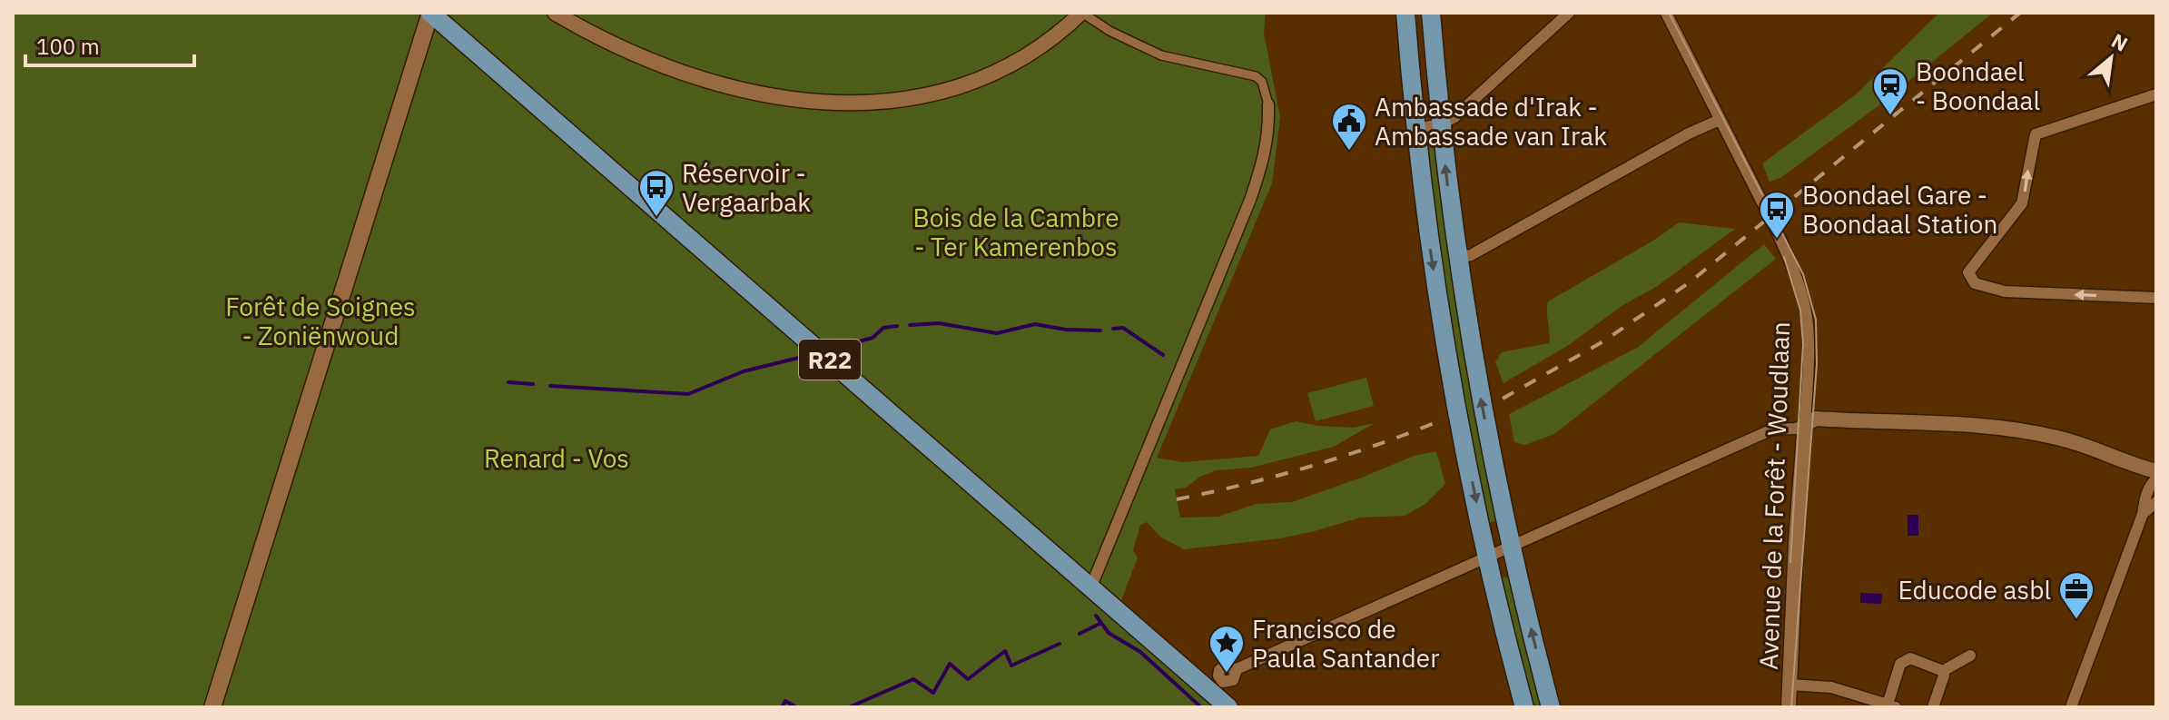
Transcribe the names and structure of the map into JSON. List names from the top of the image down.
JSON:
{
  "streets": {
    "main road": ["R22"],
    "street": ["Avenue de la Forêt - Woudlaan"]
  },
  "parks": ["Bois de la Cambre - Ter Kamerenbos", "Forêt de Soignes - Zoniënwoud", "Renard - Vos"],
  "places": {
    "station": ["Boondael - Boondaal"],
    "public building": ["Ambassade d'Irak - Ambassade van Irak"],
    "bus stop": ["Réservoir - Vergaarbak", "Boondael Gare - Boondaal Station"],
    "office": ["Educode asbl"],
    "place": ["Francisco de Paula Santander"]
  },
  "scale_bar": "100 m",
  "north": "top right"
}
